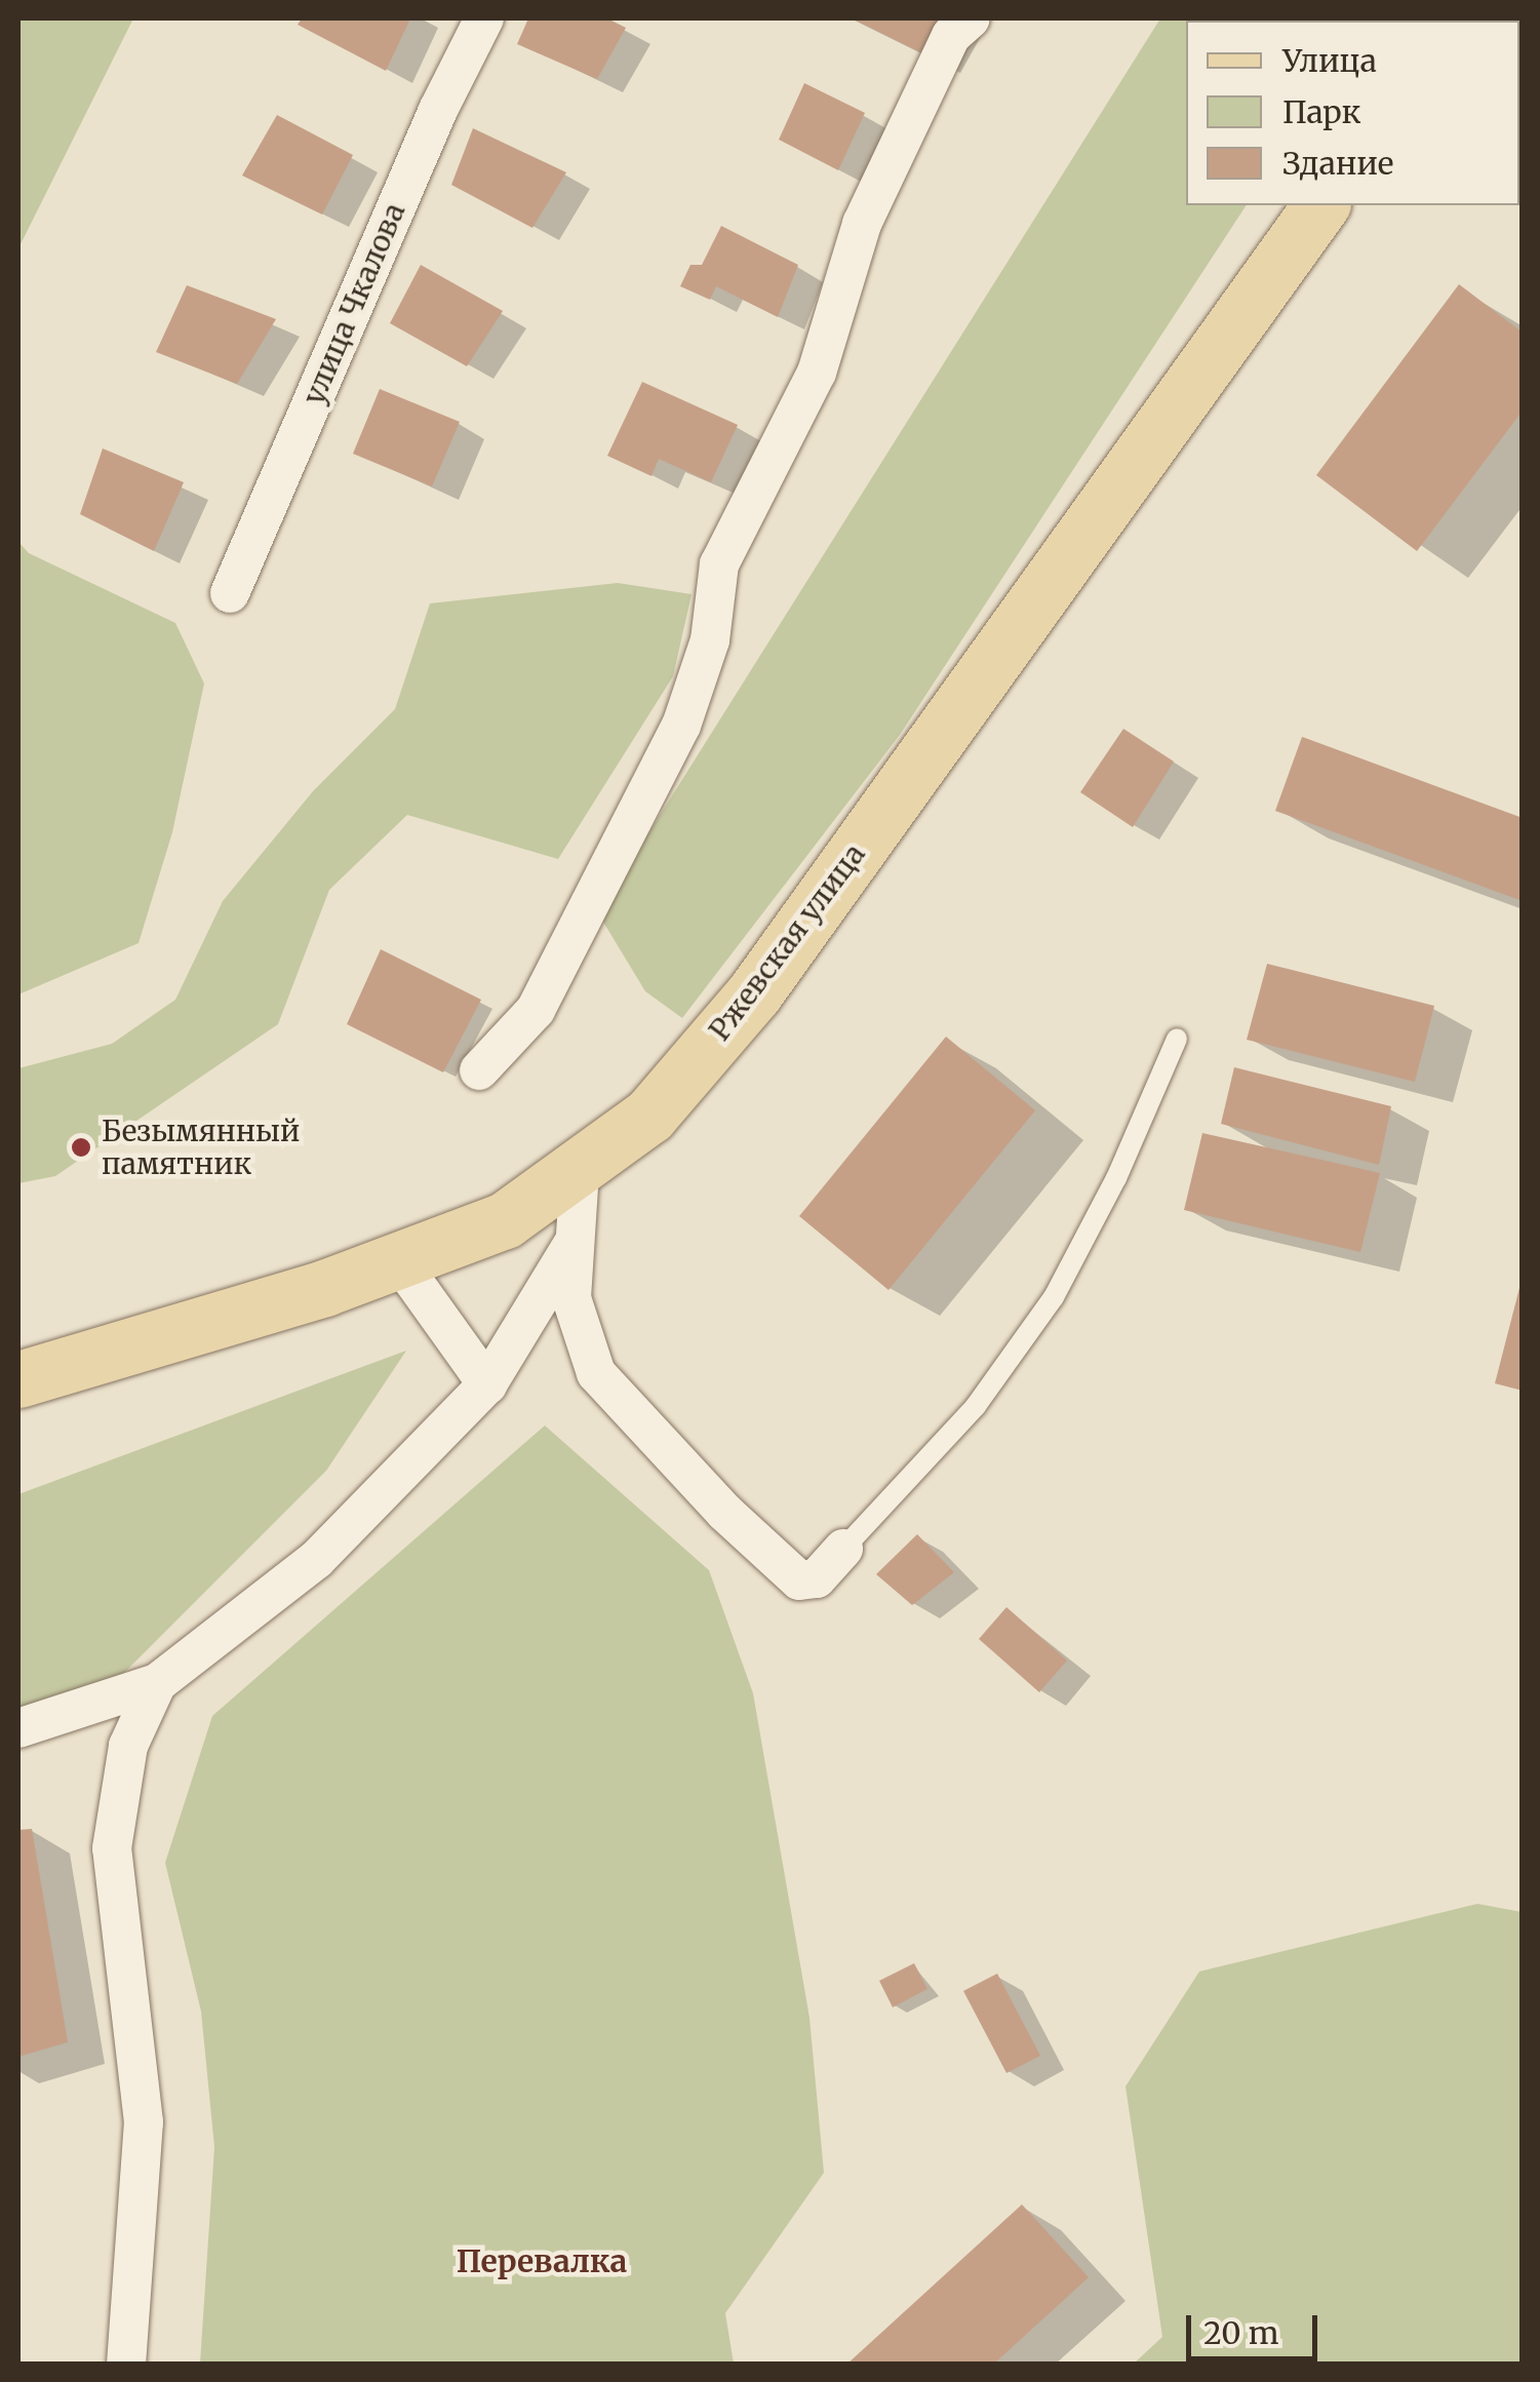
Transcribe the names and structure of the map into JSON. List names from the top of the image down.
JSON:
{
  "streets": {
    "main road": ["Ржевская улица"],
    "street": ["улица Чкалова"]
  },
  "districts": ["Перевалка"],
  "places": ["Безымянный памятник"],
  "legend": ["Улица", "Парк", "Здание"],
  "scale_bar": "20 m"
}
